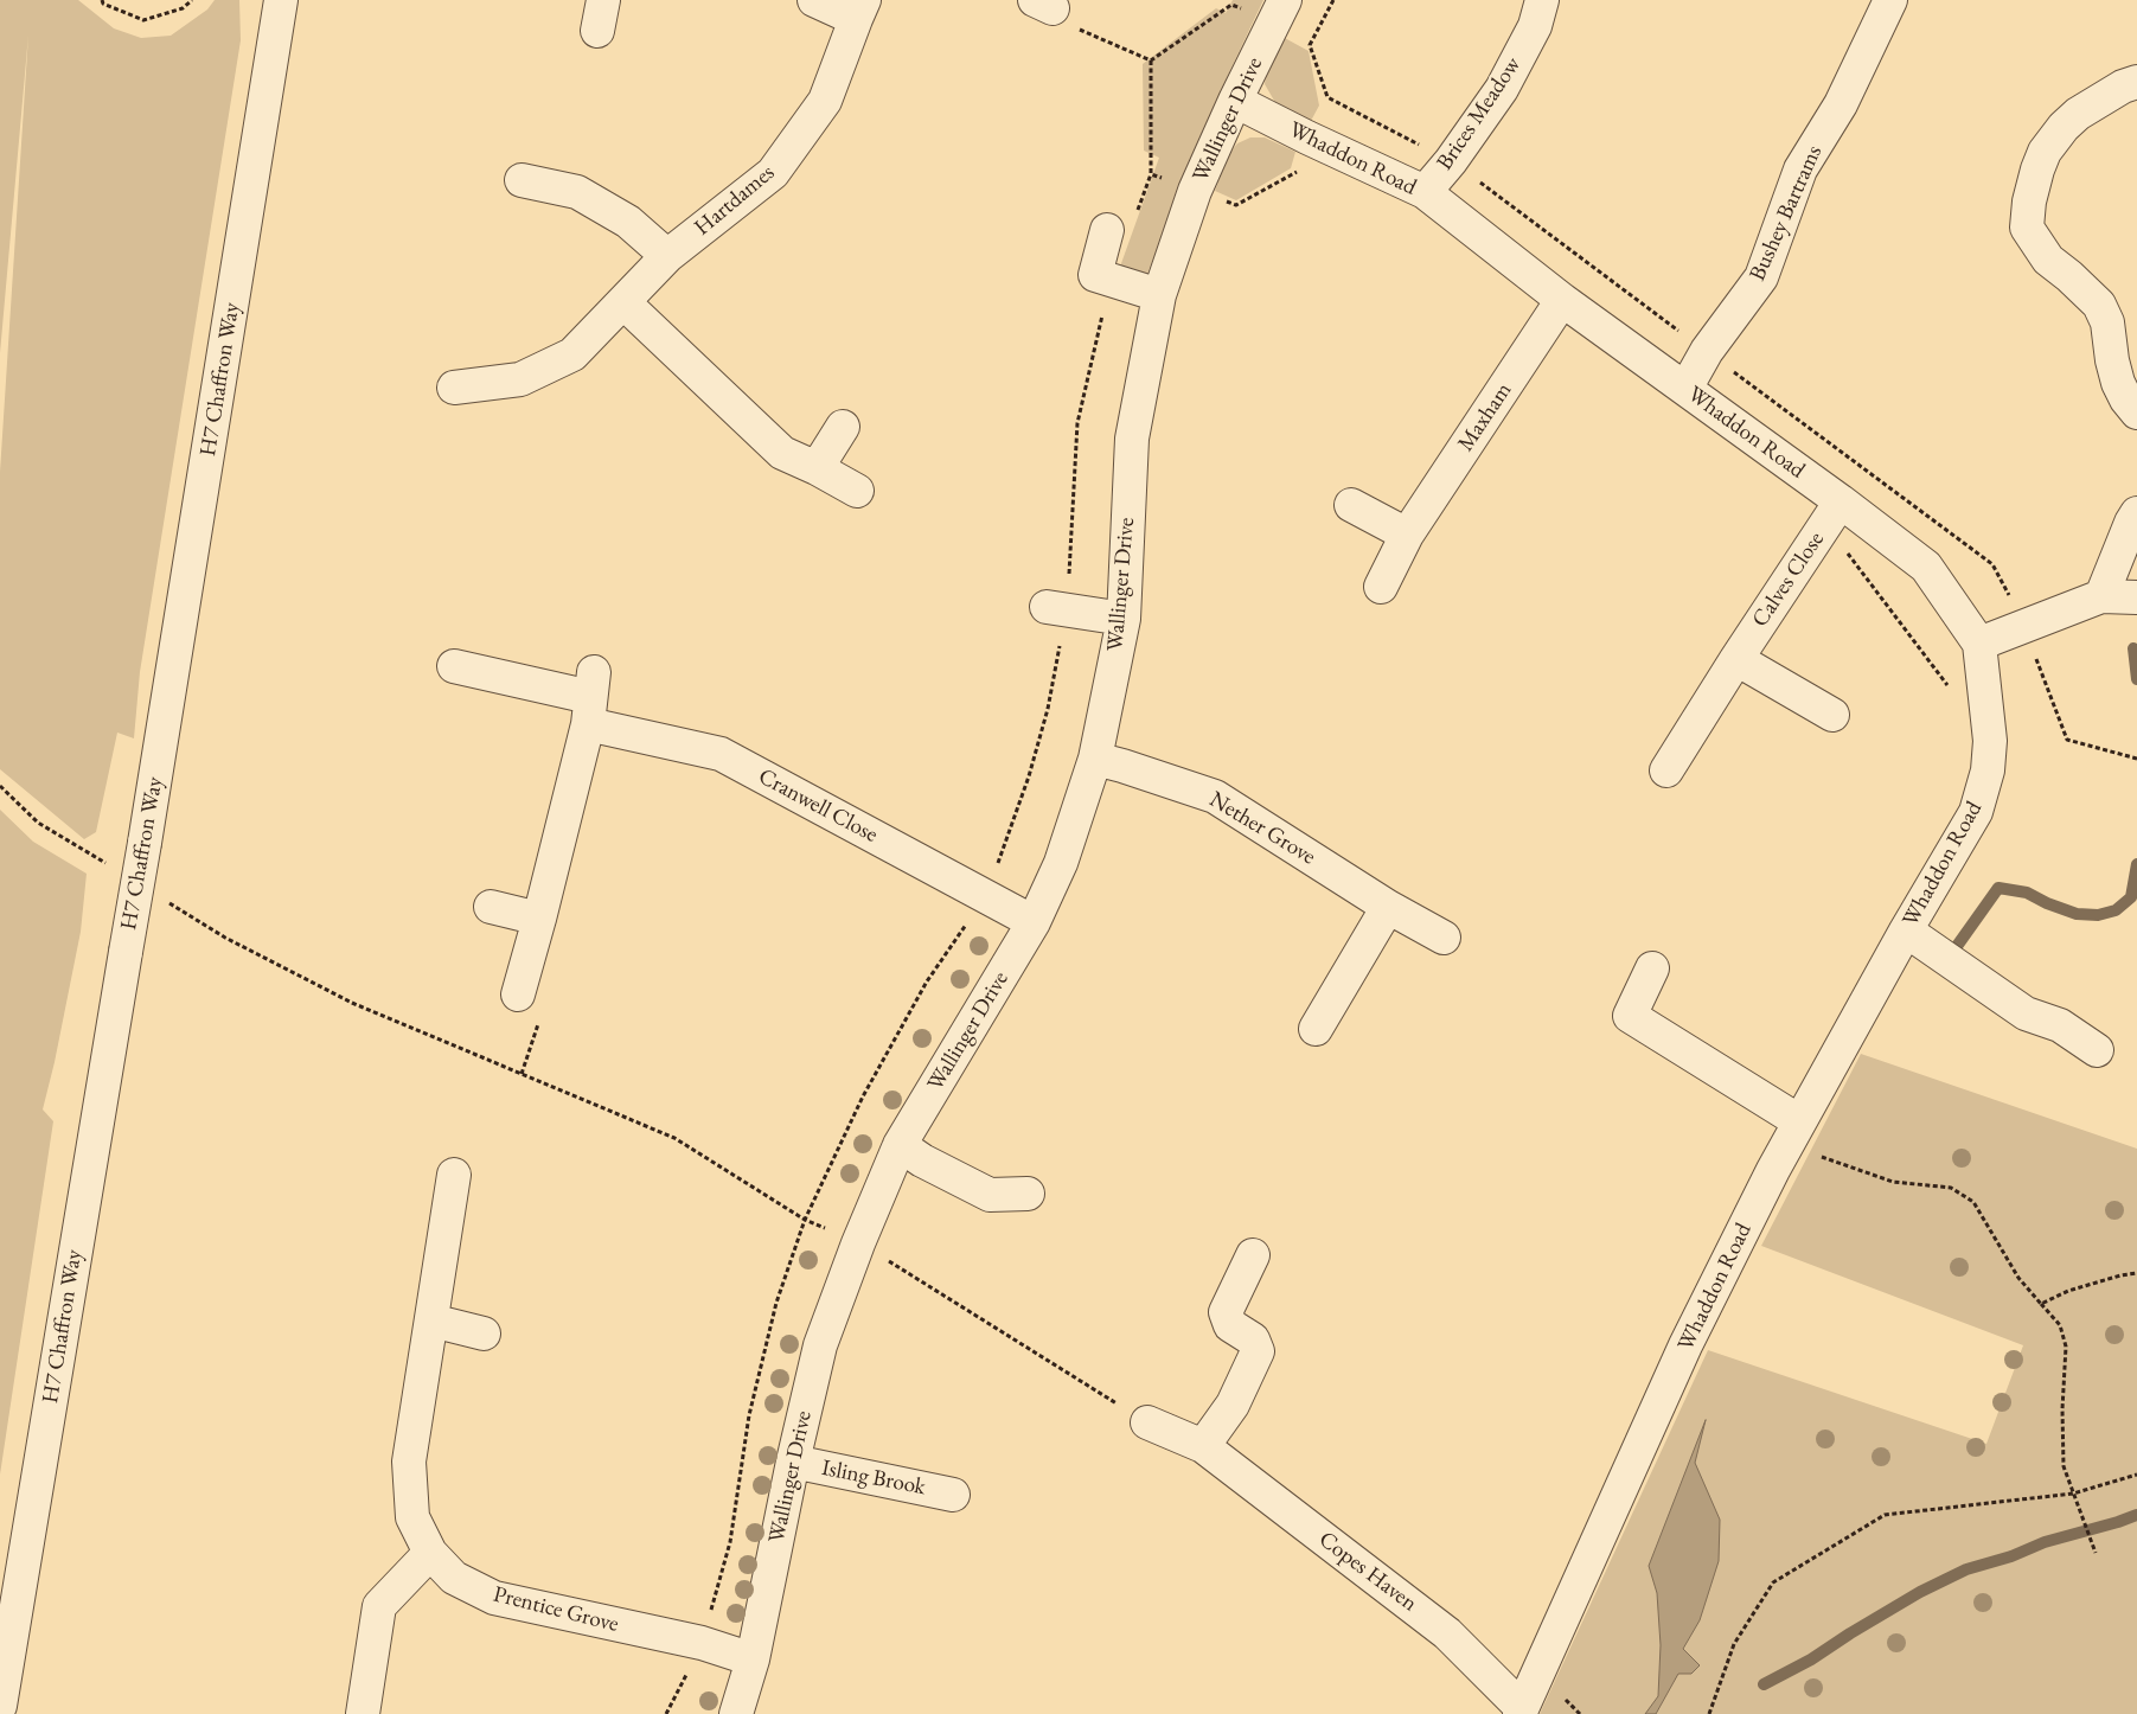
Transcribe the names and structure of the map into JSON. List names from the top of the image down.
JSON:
{
  "streets": {
    "street": [
      "Brices Meadow",
      "Wallinger Drive",
      "Whaddon Road",
      "Hartdames",
      "Bushey Bartrams",
      "H7 Chaffron Way",
      "Maxham",
      "Calves Close",
      "Cranwell Close",
      "Nether Grove",
      "Isling Brook",
      "Copes Haven",
      "Prentice Grove"
    ]
  },
  "crossings": [
    ["Brices Meadow", "Whaddon Road"],
    ["Wallinger Drive", "Whaddon Road"],
    ["Wallinger Drive", "Cranwell Close"],
    ["Wallinger Drive", "Nether Grove"],
    ["Wallinger Drive", "Isling Brook"],
    ["Wallinger Drive", "Prentice Grove"],
    ["Whaddon Road", "Bushey Bartrams"],
    ["Whaddon Road", "Maxham"],
    ["Whaddon Road", "Calves Close"],
    ["Whaddon Road", "Copes Haven"]
  ]
}
